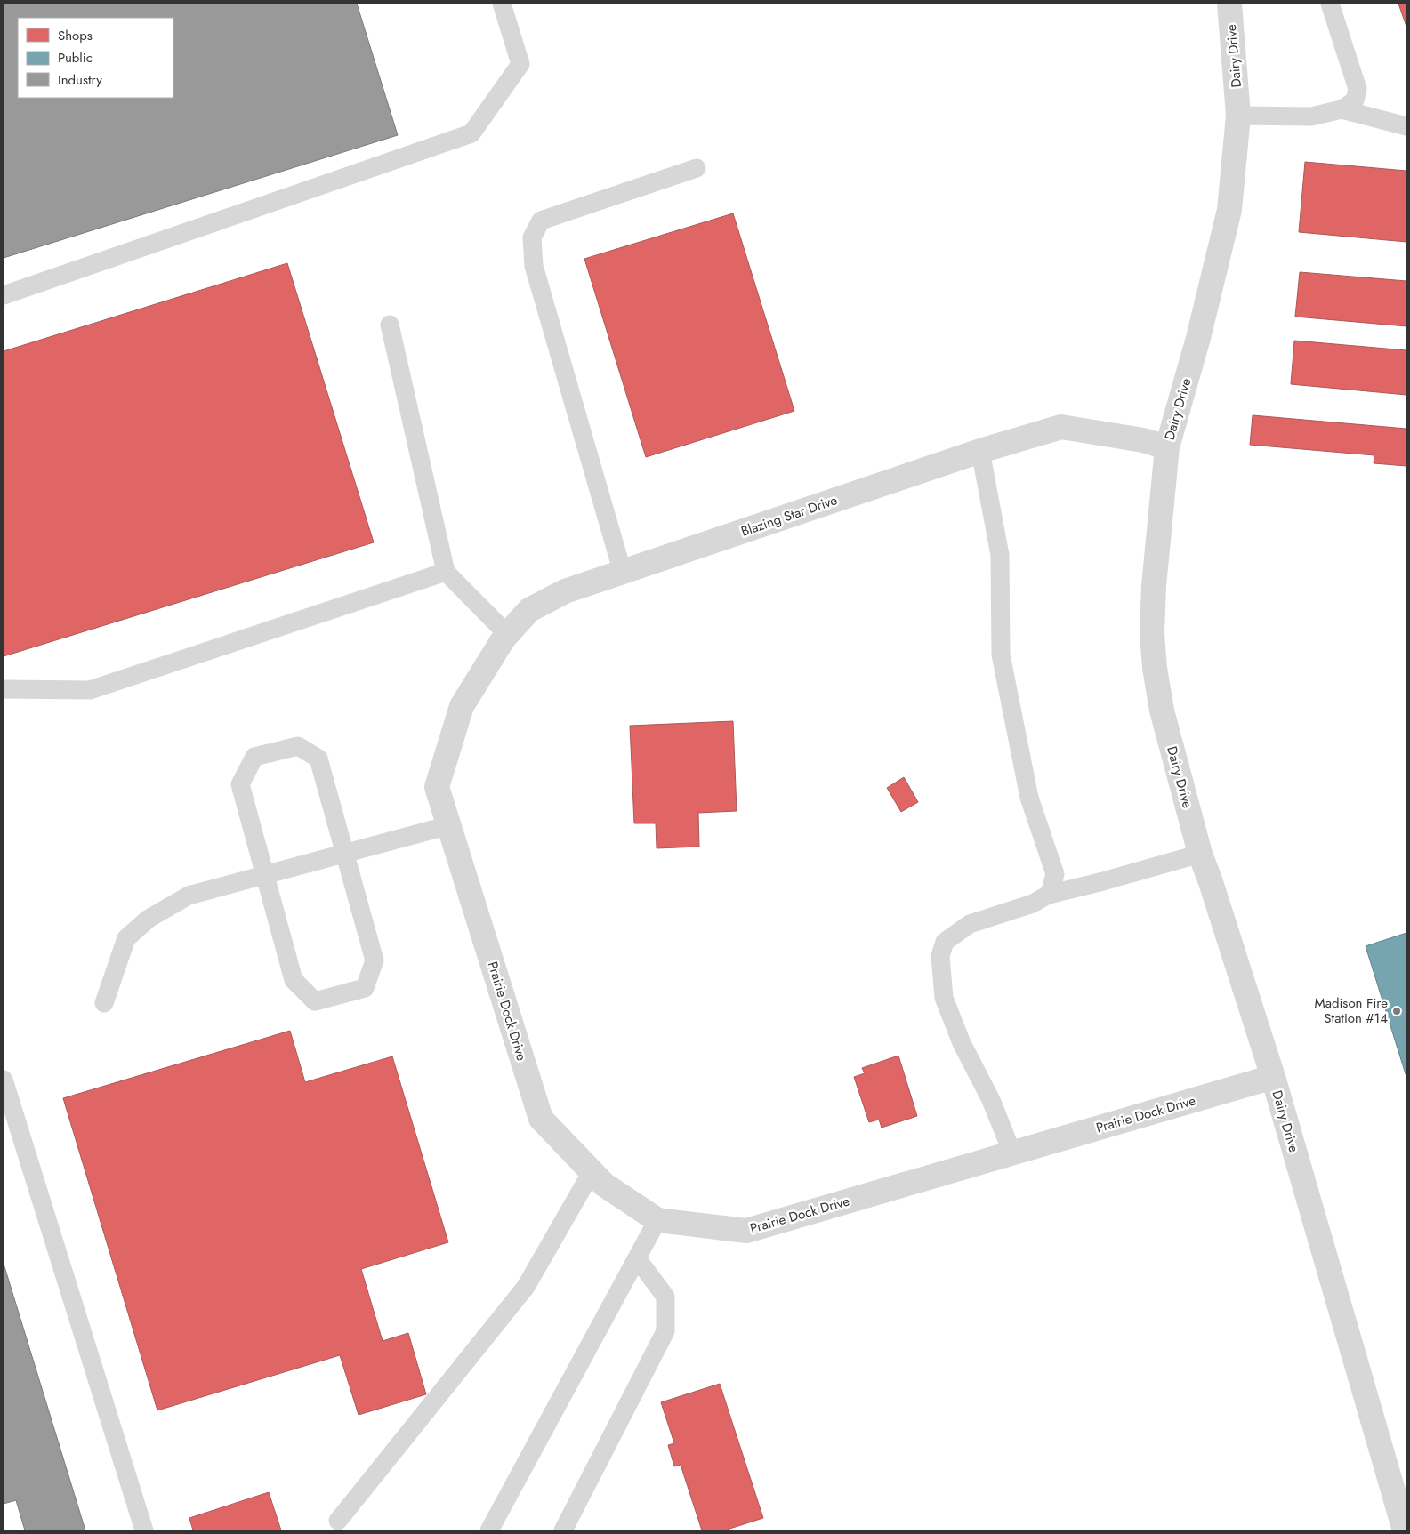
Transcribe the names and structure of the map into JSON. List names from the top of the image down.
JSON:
{
  "streets": {
    "street": ["Dairy Drive", "Blazing Star Drive", "Prairie Dock Drive"]
  },
  "crossings": [
    ["Dairy Drive", "Blazing Star Drive"],
    ["Dairy Drive", "Prairie Dock Drive"],
    ["Blazing Star Drive", "Prairie Dock Drive"]
  ],
  "places": ["Madison Fire Station #14"],
  "legend": ["Shops", "Public", "Industry"]
}
